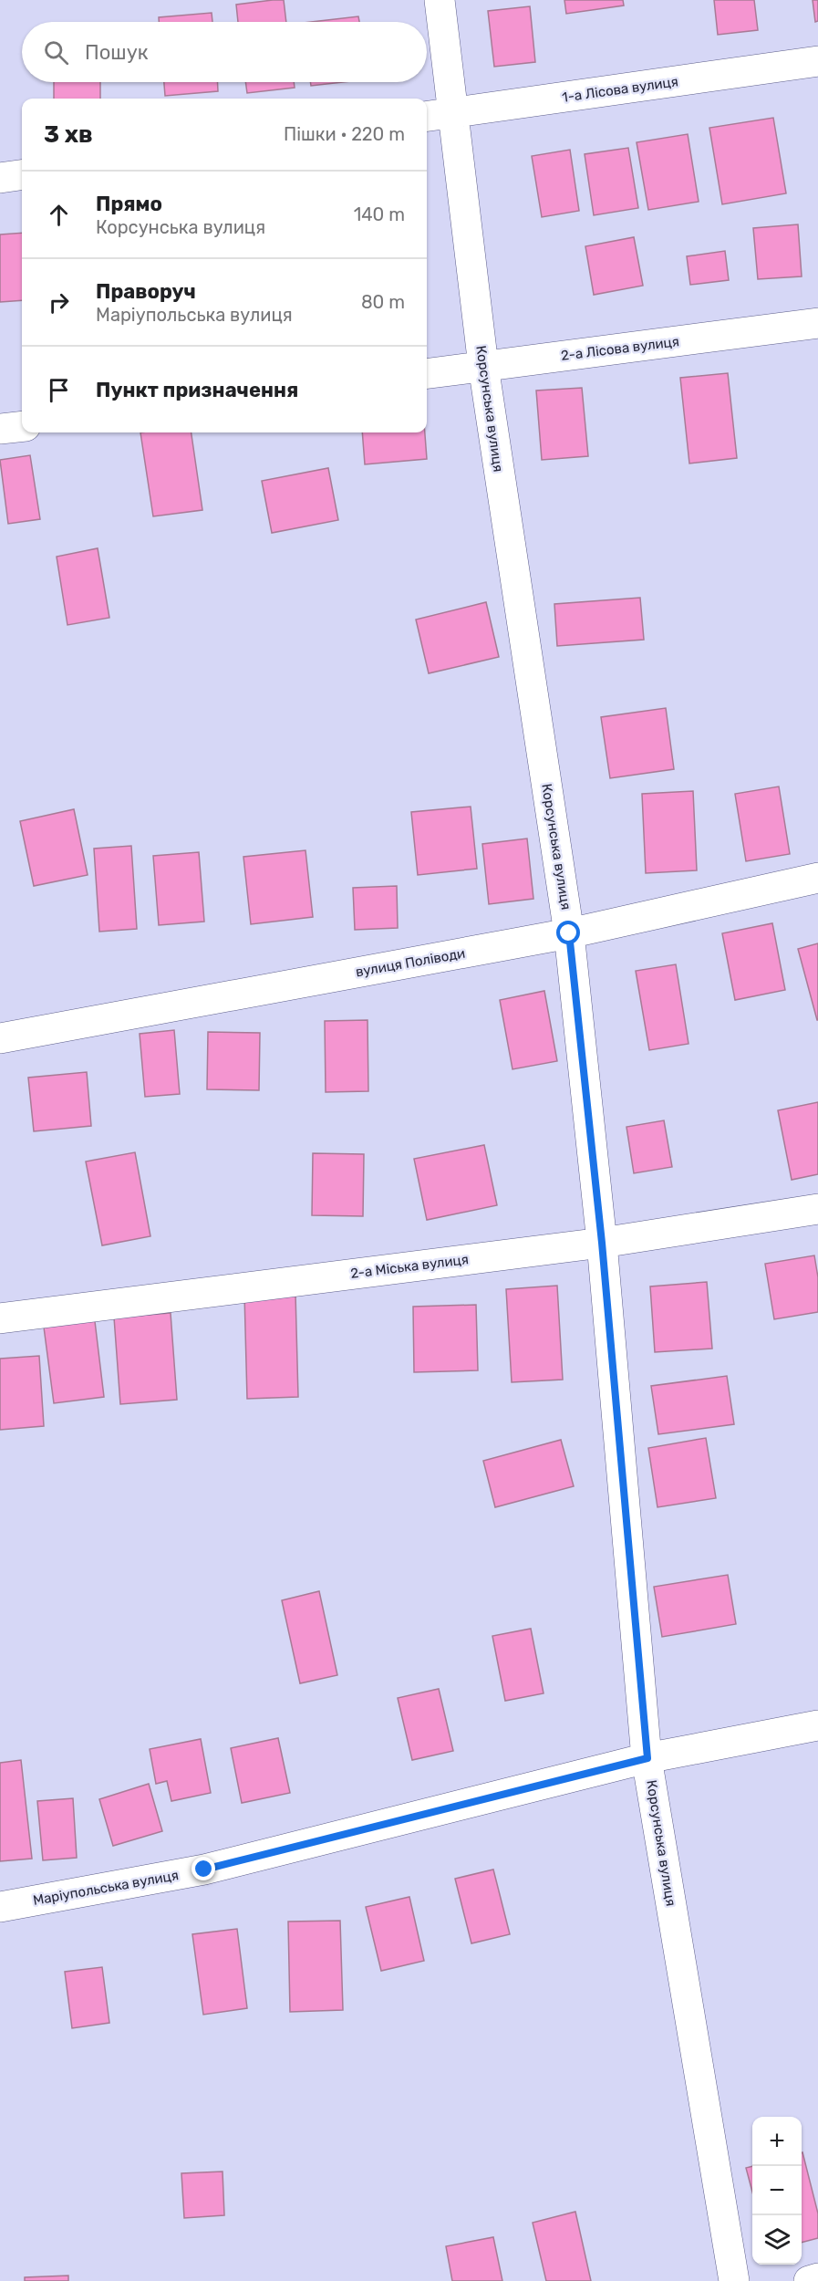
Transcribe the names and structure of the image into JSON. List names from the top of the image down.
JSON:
{
  "streets": {
    "street": [
      "1-а Лісова вулиця",
      "2-а Лісова вулиця",
      "Корсунська вулиця",
      "вулиця Поліводи",
      "2-а Міська вулиця",
      "Маріупольська вулиця"
    ]
  },
  "crossings": [
    ["1-а Лісова вулиця", "Корсунська вулиця"],
    ["2-а Лісова вулиця", "Корсунська вулиця"],
    ["Корсунська вулиця", "вулиця Поліводи"],
    ["Корсунська вулиця", "2-а Міська вулиця"],
    ["Корсунська вулиця", "Маріупольська вулиця"]
  ],
  "page": {
    "search": "Пошук",
    "heading": ["3 хв", "Пішки · 220 m"],
    "list": [
      ["Прямо", "Корсунська вулиця", "140 m"],
      ["Праворуч", "Маріупольська вулиця", "80 m"],
      "Пункт призначення"
    ],
    "map_buttons": ["+", "−"]
  }
}
